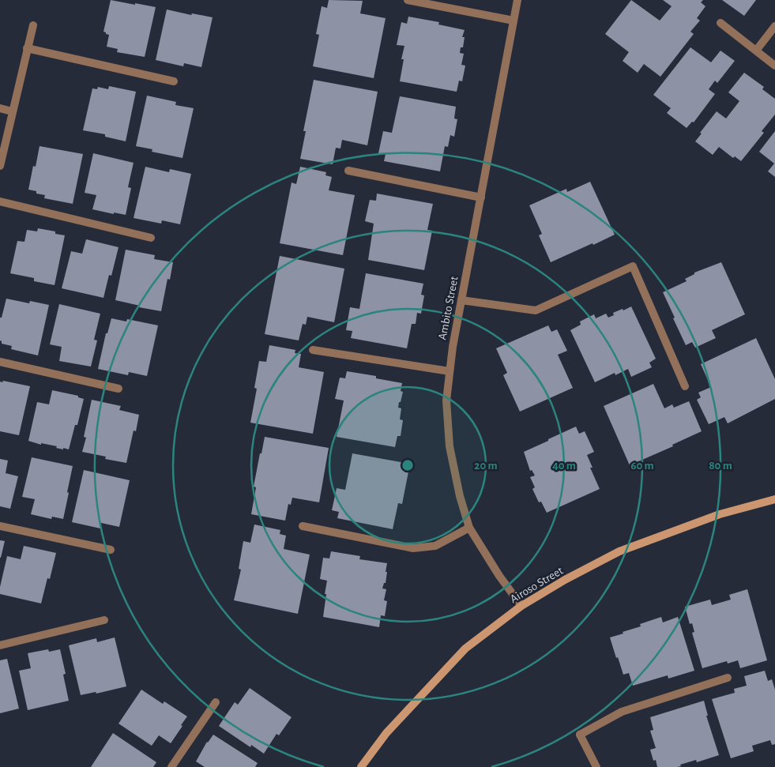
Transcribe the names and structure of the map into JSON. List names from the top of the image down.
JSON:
{
  "streets": {
    "street": ["Ambito Street", "Airoso Street"]
  },
  "crossings": [
    ["Ambito Street", "Airoso Street"]
  ],
  "rings": [
    "20 m",
    "40 m",
    "60 m",
    "80 m"
  ]
}
